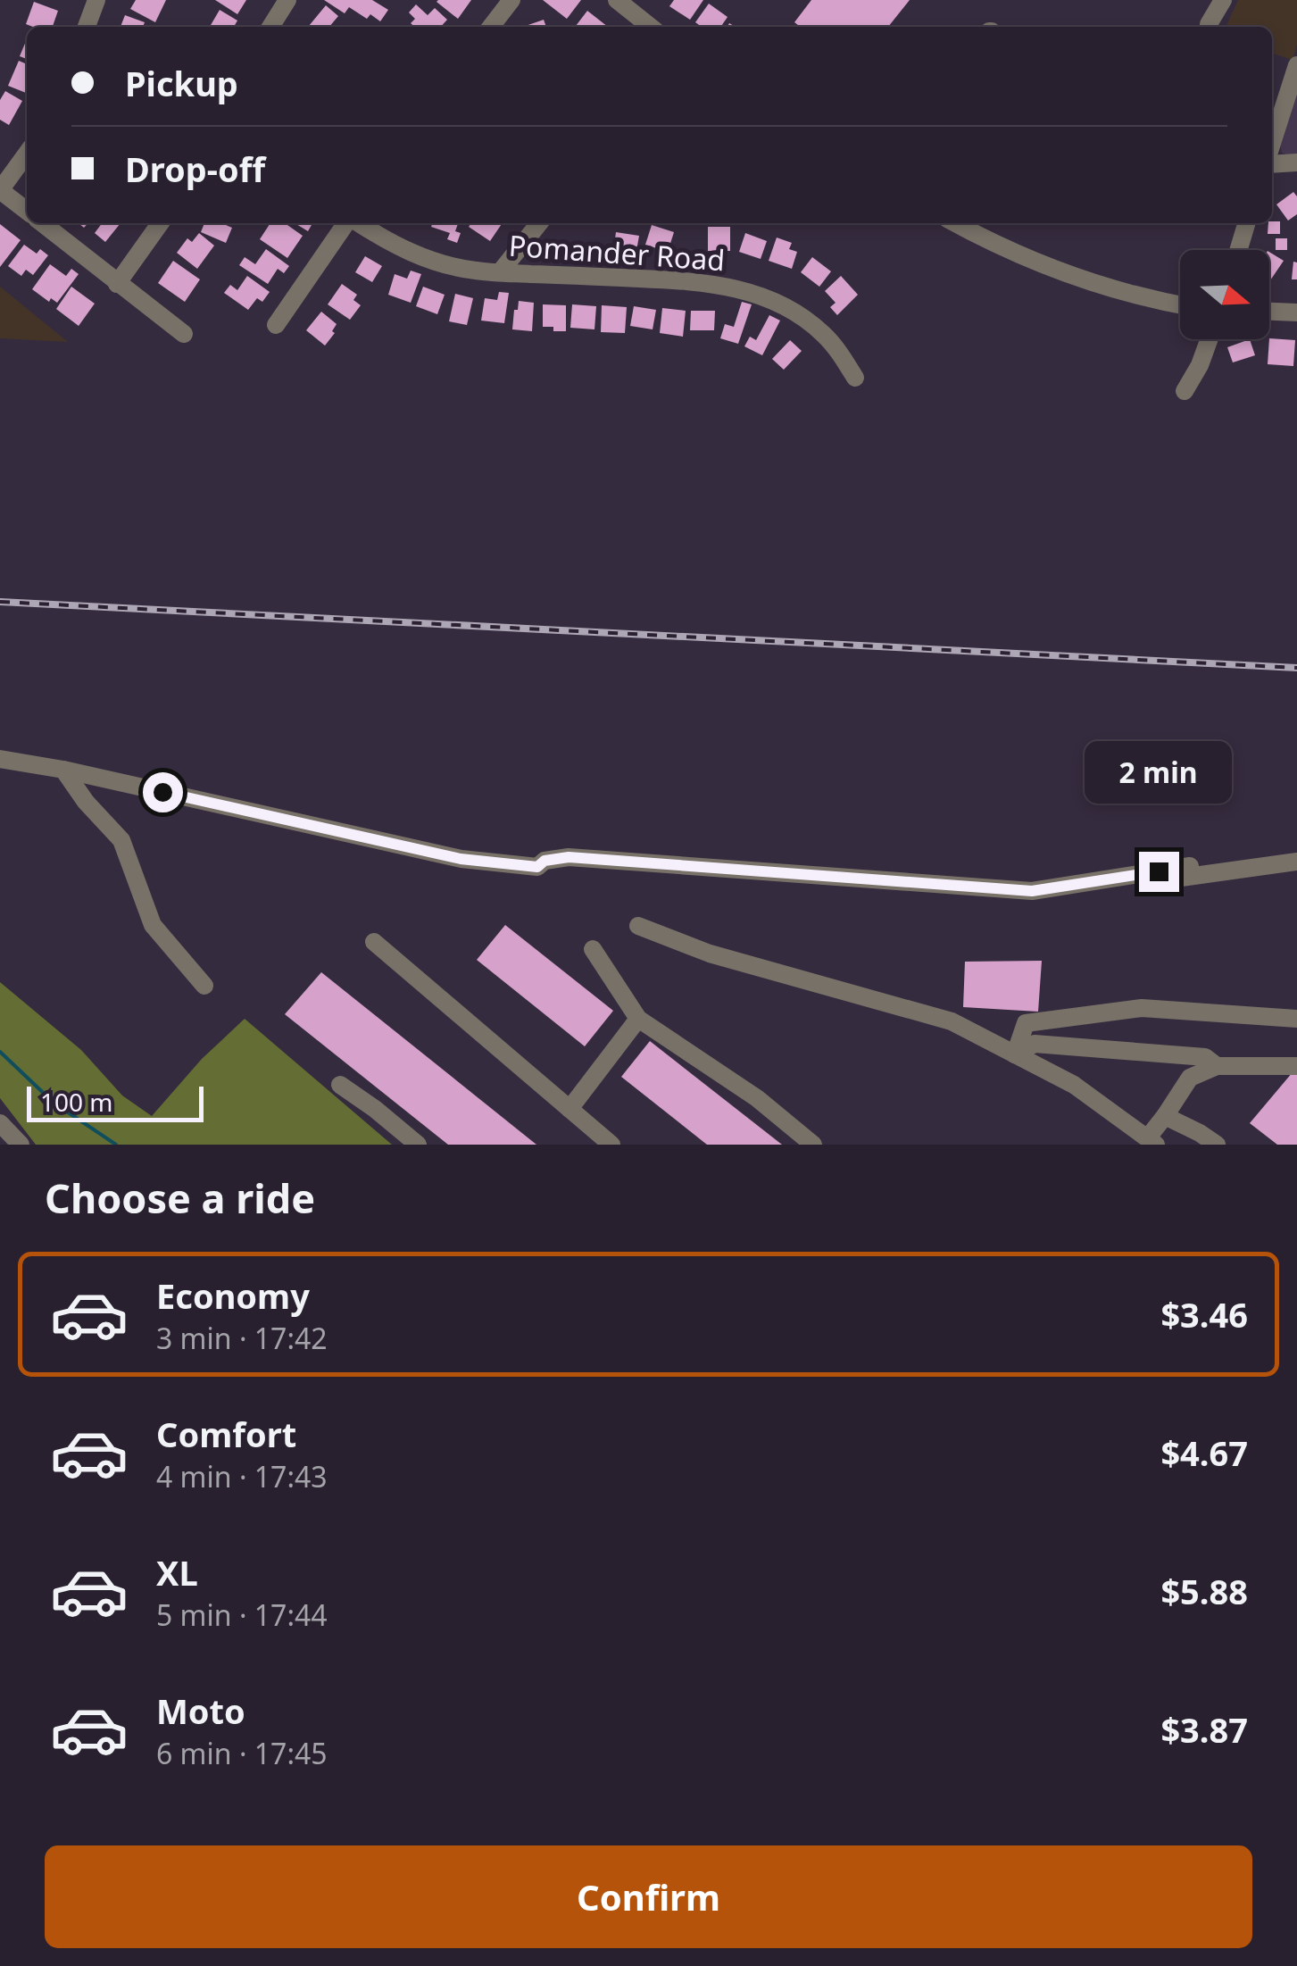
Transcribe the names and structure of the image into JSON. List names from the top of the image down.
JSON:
{
  "streets": {
    "street": ["Pomander Road"]
  },
  "scale_bar": "100 m",
  "north": "right",
  "page": {
    "banner": ["Pickup", "Drop-off"],
    "bubble": "2 min",
    "scale": "100 m",
    "heading": "Choose a ride",
    "list": [
      {
        "name": "Economy",
        "note": "3 min · 17:42",
        "value": "$3.46"
      },
      {
        "name": "Comfort",
        "note": "4 min · 17:43",
        "value": "$4.67"
      },
      {
        "name": "XL",
        "note": "5 min · 17:44",
        "value": "$5.88"
      },
      {
        "name": "Moto",
        "note": "6 min · 17:45",
        "value": "$3.87"
      }
    ],
    "buttons": "Confirm"
  }
}
